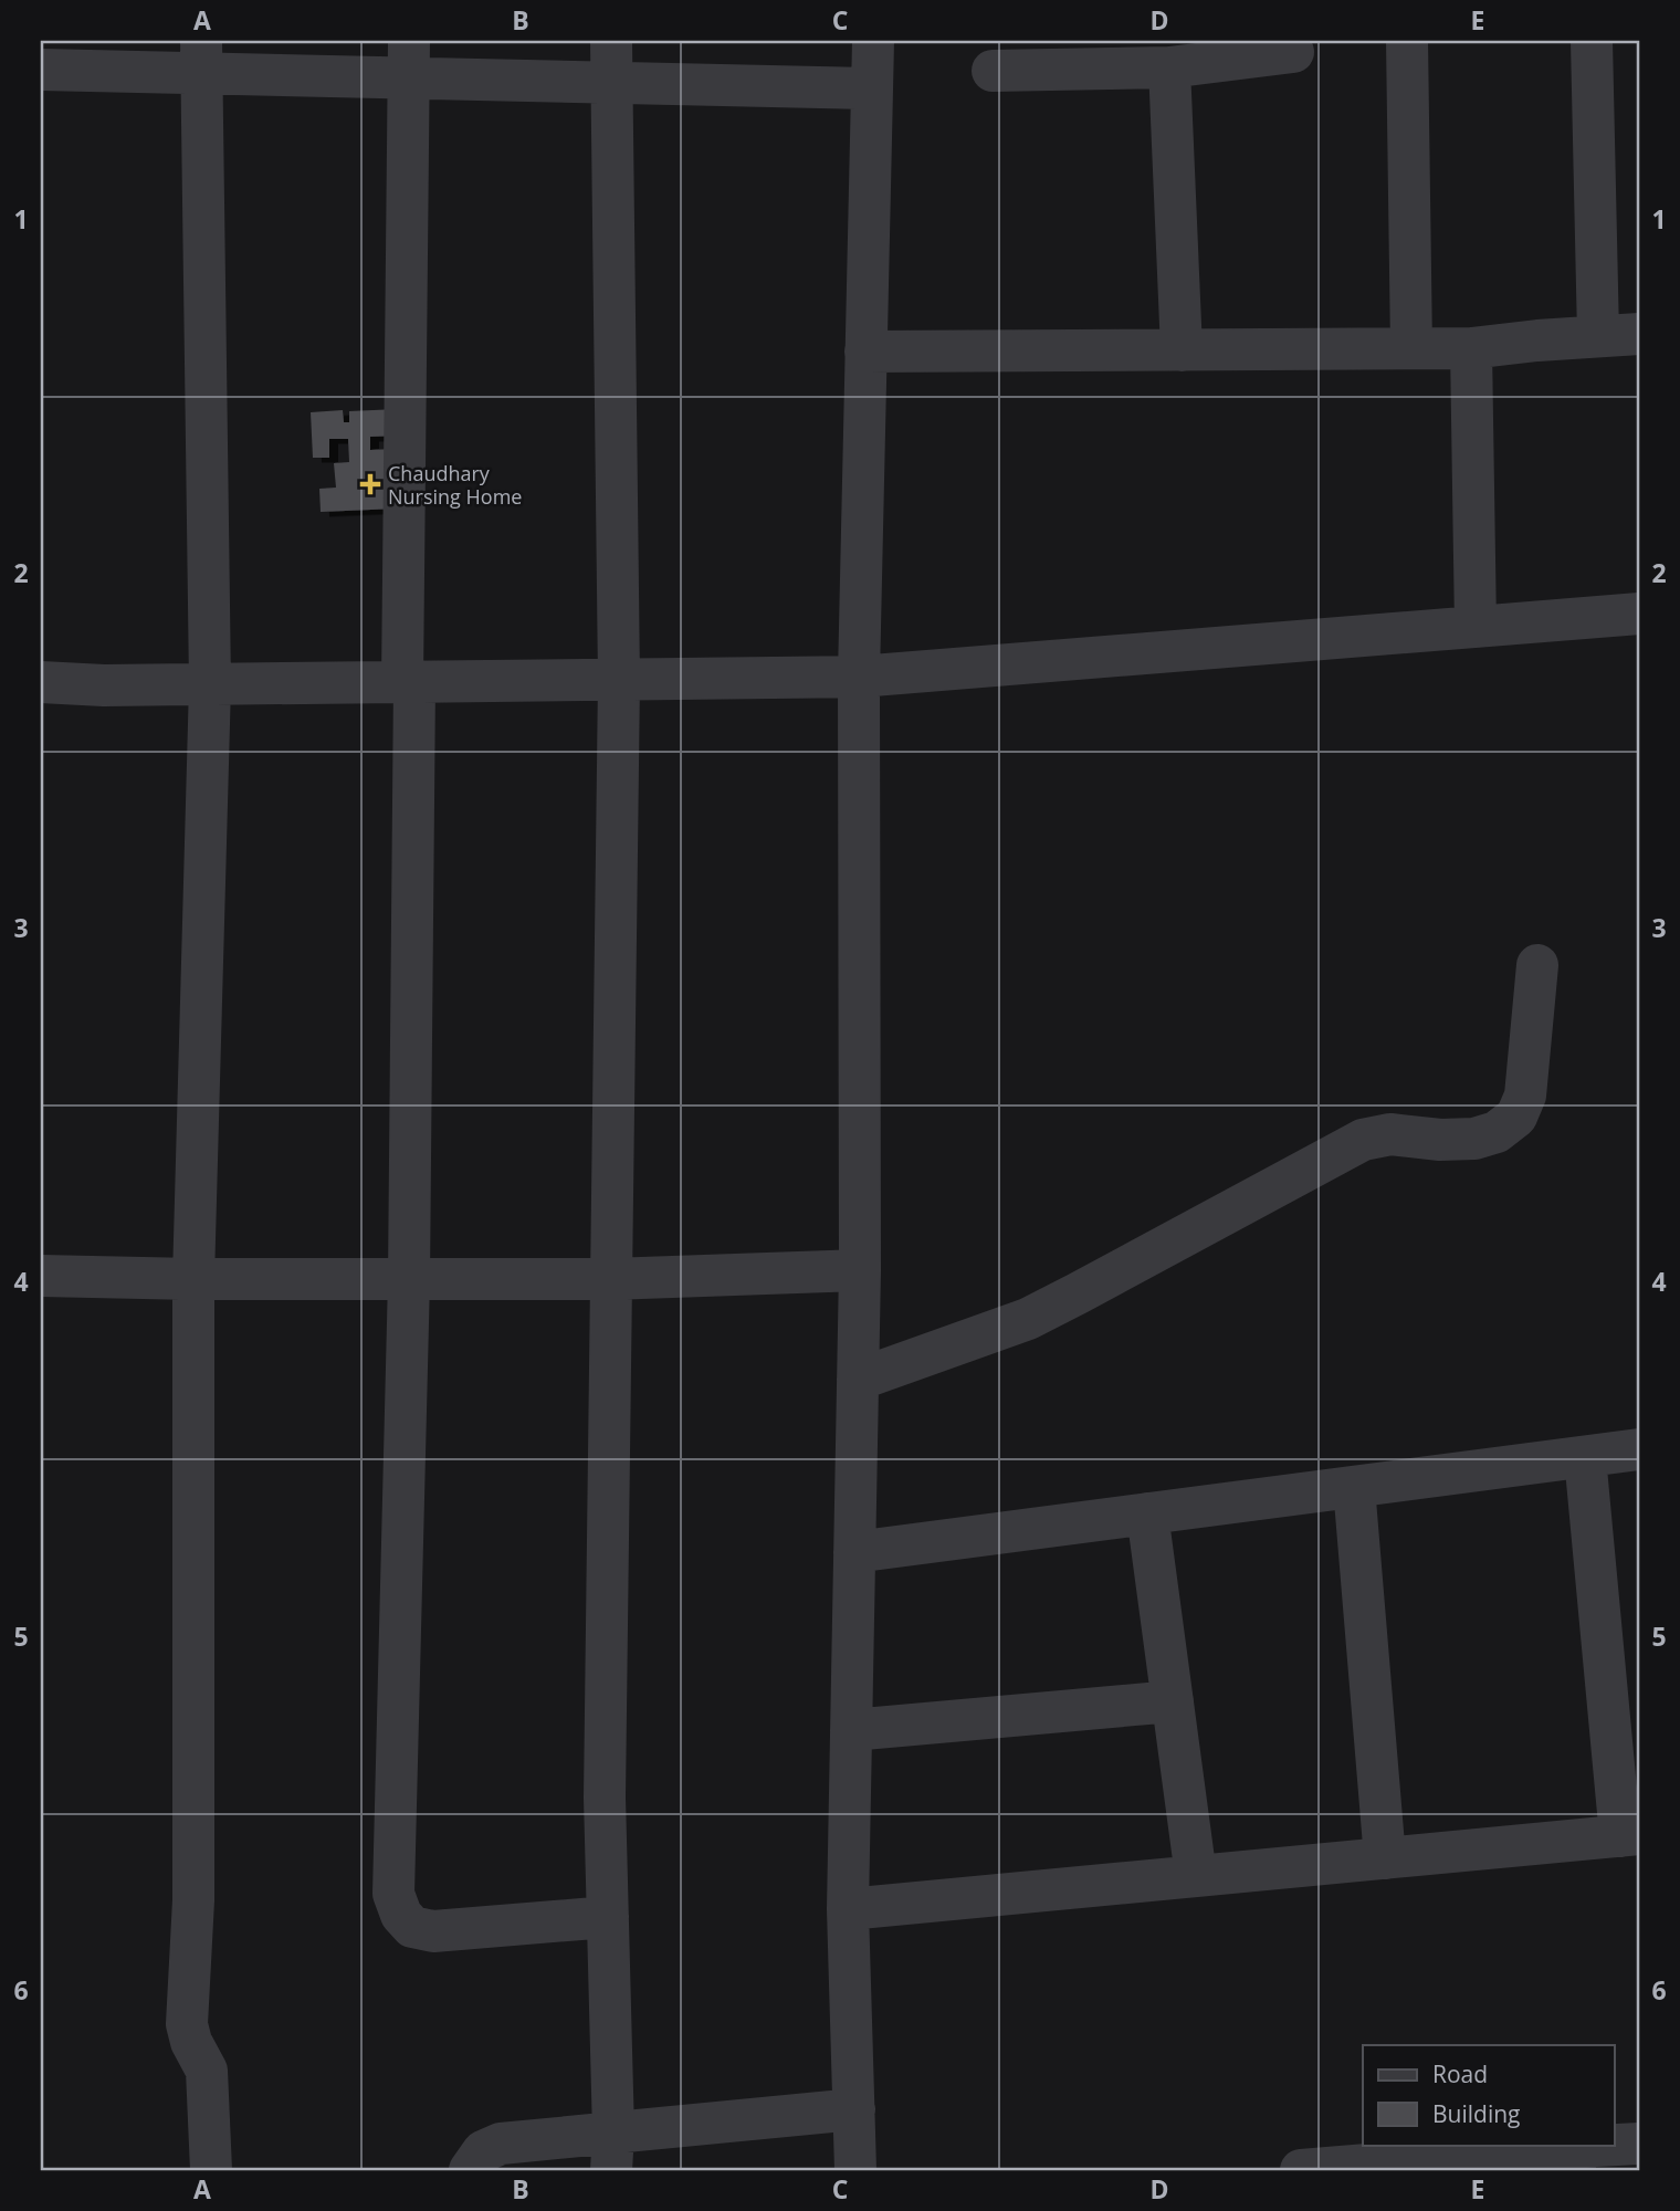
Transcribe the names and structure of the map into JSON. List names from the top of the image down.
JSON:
{
  "places": {
    "health": ["Chaudhary Nursing Home"]
  },
  "legend": ["Road", "Building"],
  "grid": {
    "columns": [
      "A",
      "B",
      "C",
      "D",
      "E"
    ],
    "rows": [
      "1",
      "2",
      "3",
      "4",
      "5",
      "6"
    ]
  }
}
